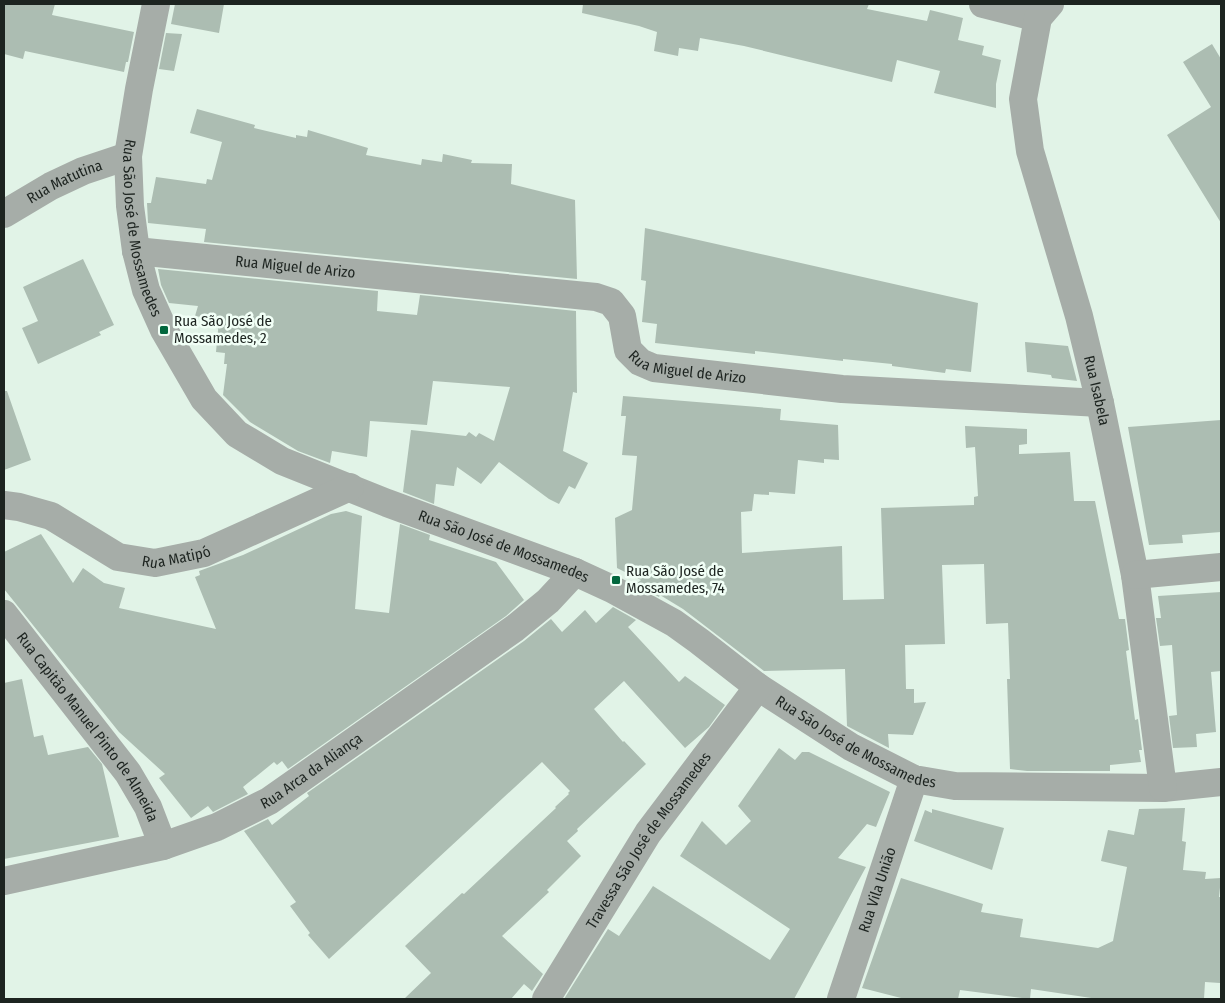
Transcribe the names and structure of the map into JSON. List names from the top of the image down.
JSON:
{
  "streets": {
    "street": [
      "Rua Matutina",
      "Rua São José de Mossamedes",
      "Rua Miguel de Arizo",
      "Rua Isabela",
      "Rua Matipó",
      "Rua Capitão Manuel Pinto de Almeida",
      "Rua Arca da Aliança",
      "Travessa São José de Mossamedes",
      "Rua Vila União"
    ]
  },
  "crossings": [
    ["Rua Matutina", "Rua São José de Mossamedes"],
    ["Rua São José de Mossamedes", "Rua Miguel de Arizo"],
    ["Rua São José de Mossamedes", "Rua Isabela"],
    ["Rua São José de Mossamedes", "Rua Matipó"],
    ["Rua São José de Mossamedes", "Rua Arca da Aliança"],
    ["Rua São José de Mossamedes", "Travessa São José de Mossamedes"],
    ["Rua São José de Mossamedes", "Rua Vila União"],
    ["Rua Miguel de Arizo", "Rua Isabela"],
    ["Rua Capitão Manuel Pinto de Almeida", "Rua Arca da Aliança"]
  ],
  "places": {
    "transit": ["Rua São José de Mossamedes, 2", "Rua São José de Mossamedes, 74"]
  }
}
